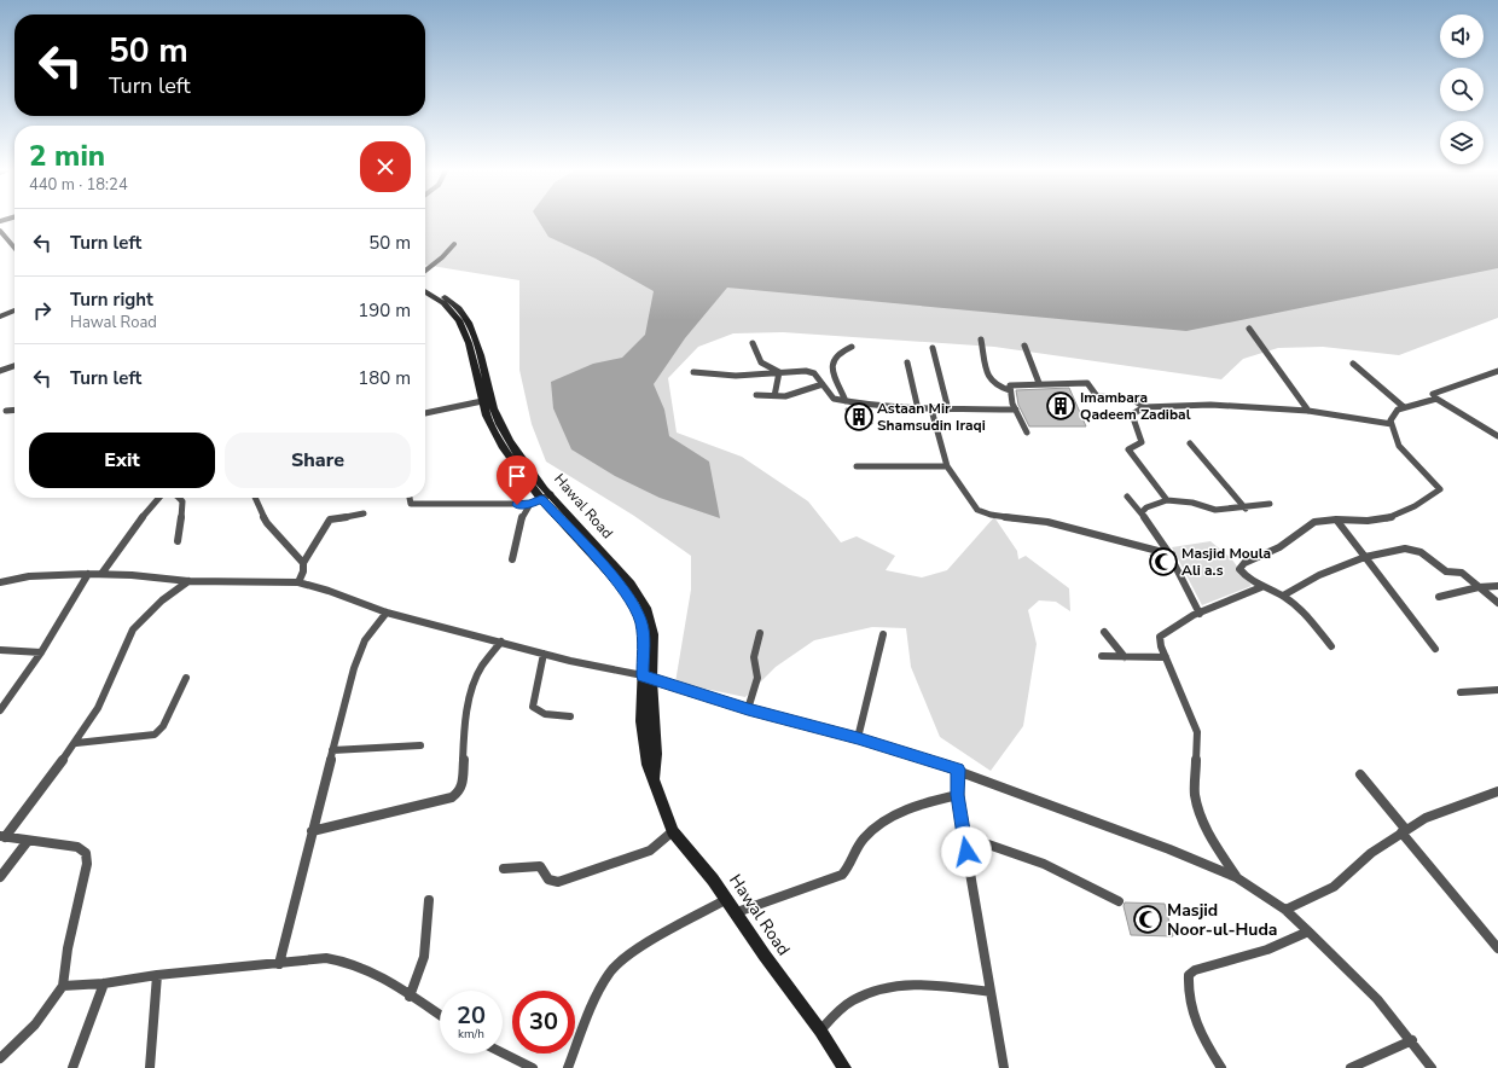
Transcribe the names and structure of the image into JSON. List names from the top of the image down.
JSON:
{
  "streets": {
    "main road": ["Hawal Road"]
  },
  "places": {
    "building": ["Imambara Qadeem Zadibal", "Astaan Mir Shamsudin Iraqi"],
    "mosque": ["Masjid Moula Ali a.s", "Masjid Noor-ul-Huda"]
  },
  "page": {
    "turn": ["50 m", "Turn left"],
    "heading": ["2 min", "440 m · 18:24"],
    "list": [
      {
        "name": "Turn left",
        "value": "50 m"
      },
      {
        "name": "Turn right",
        "note": "Hawal Road",
        "value": "190 m"
      },
      {
        "name": "Turn left",
        "value": "180 m"
      }
    ],
    "buttons": ["Exit", "Share"],
    "speed": "20 km/h",
    "limit": "30"
  }
}
